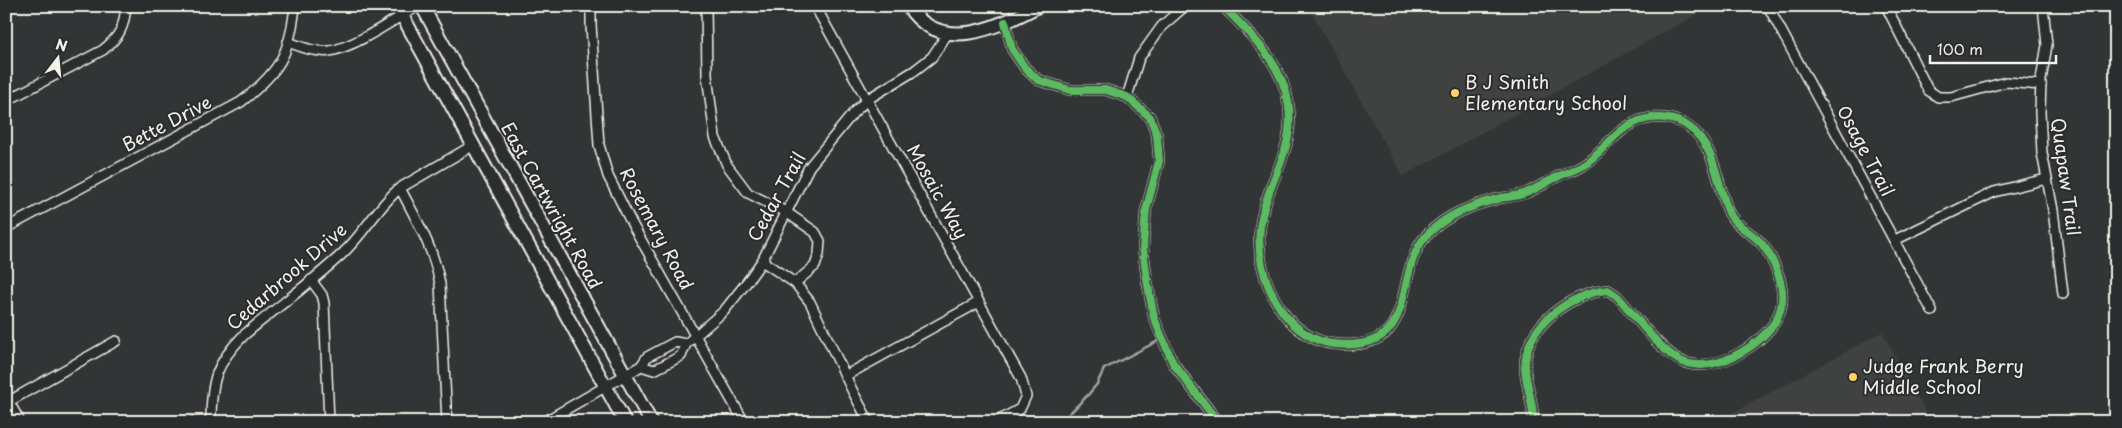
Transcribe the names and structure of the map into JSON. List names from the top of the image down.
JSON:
{
  "streets": {
    "main road": ["East Cartwright Road"],
    "street": [
      "Bette Drive",
      "Osage Trail",
      "Quapaw Trail",
      "Mosaic Way",
      "Cedar Trail",
      "Rosemary Road",
      "Cedarbrook Drive"
    ]
  },
  "crossings": [
    ["Mosaic Way", "Cedar Trail"],
    ["Cedar Trail", "East Cartwright Road"],
    ["Cedar Trail", "Rosemary Road"]
  ],
  "places": ["B J Smith Elementary School", "Judge Frank Berry Middle School"],
  "scale_bar": "100 m",
  "north": "top"
}
